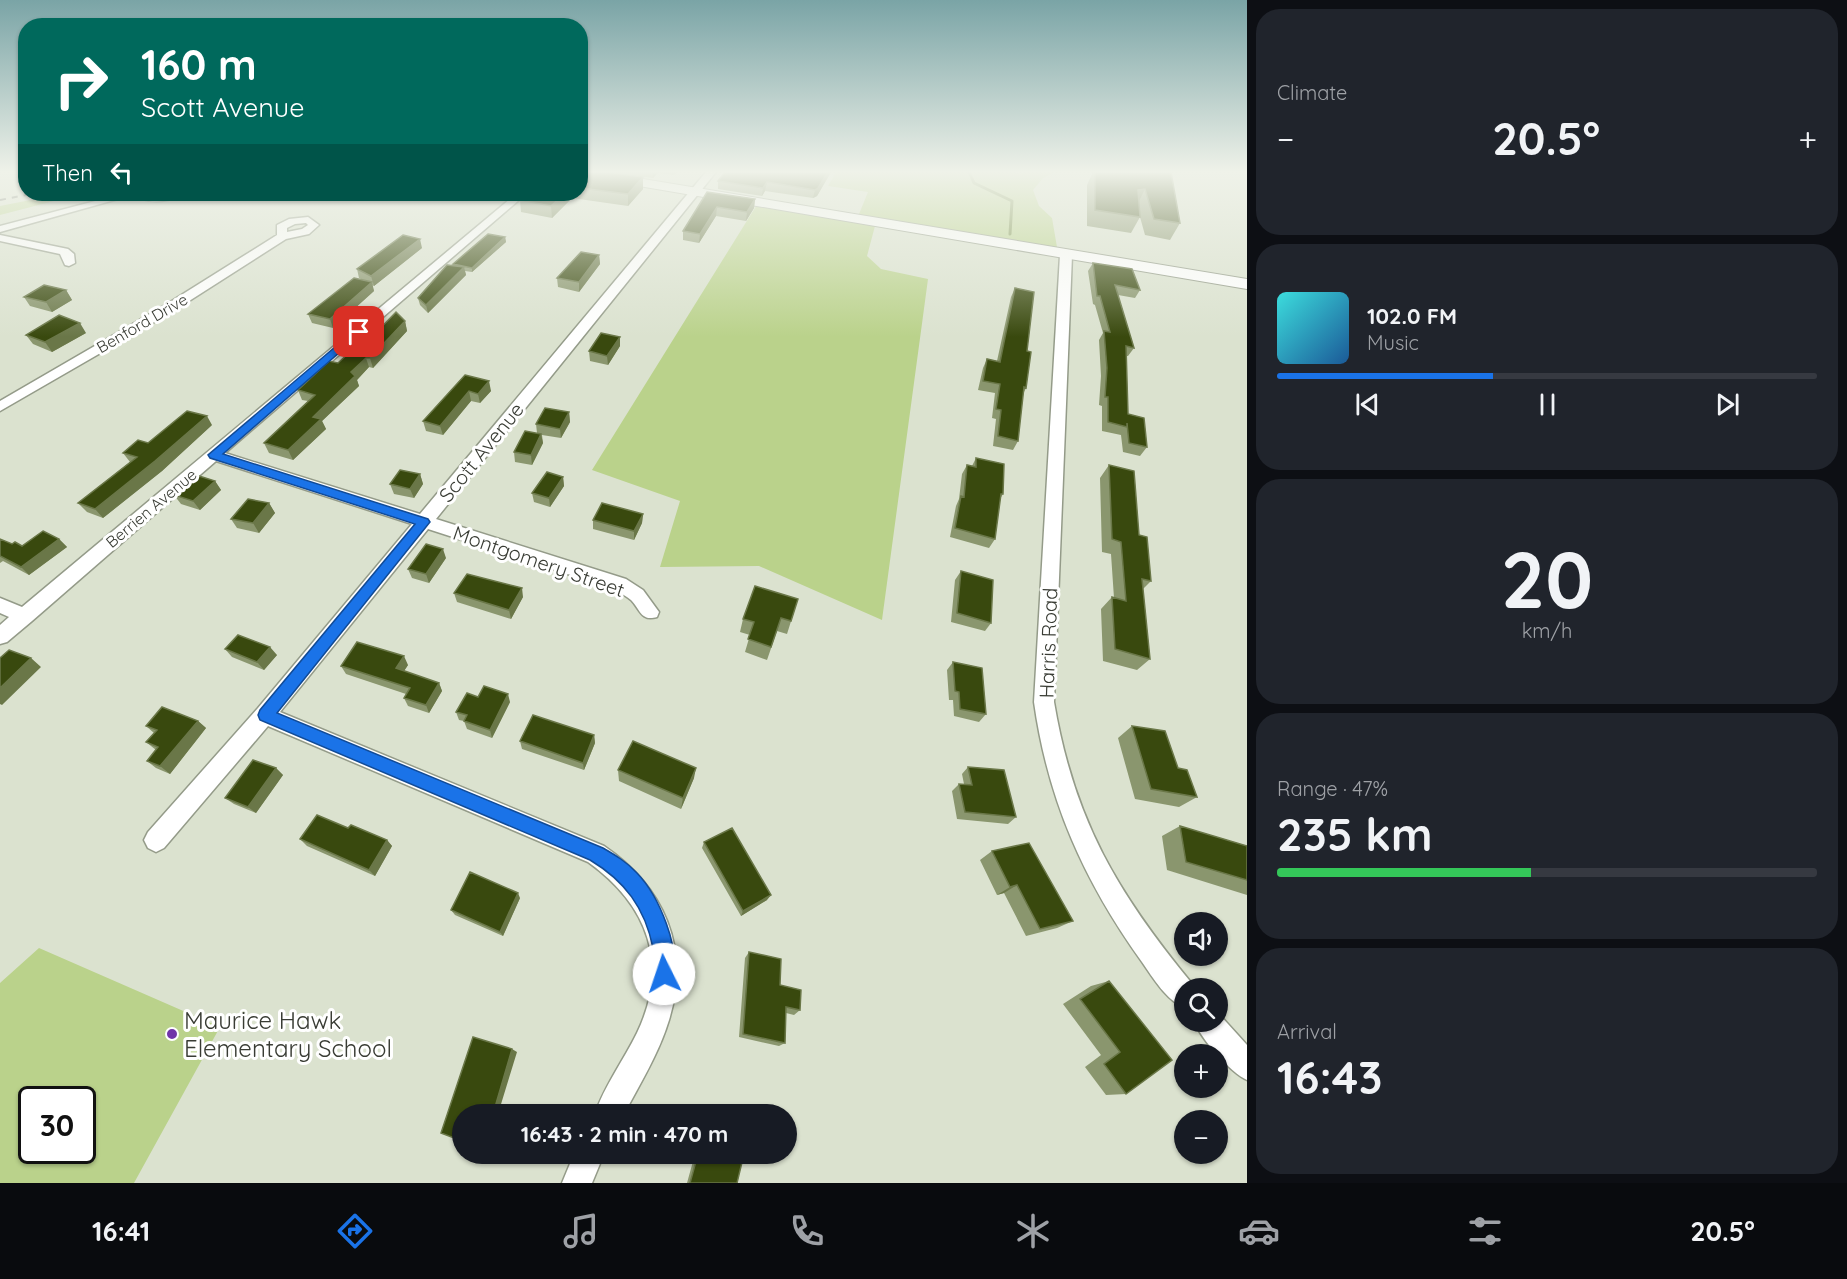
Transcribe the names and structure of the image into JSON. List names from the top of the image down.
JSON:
{
  "streets": {
    "street": [
      "Benford Drive",
      "Scott Avenue",
      "Berrien Avenue",
      "Montgomery Street",
      "Harris Road"
    ]
  },
  "crossings": [
    ["Scott Avenue", "Montgomery Street"],
    ["Berrien Avenue", "Montgomery Street"]
  ],
  "places": ["Maurice Hawk Elementary School"],
  "page": {
    "tile": [
      "Climate",
      ["20", "km/h"],
      ["Range · 47%", "235 km"],
      ["Arrival", "16:43"]
    ],
    "turn": ["160 m", "Scott Avenue"],
    "heat": ["−", "20.5°", "+"],
    "then": "Then",
    "song": ["102.0 FM", "Music"],
    "map_buttons": ["+", "−"],
    "limit": "30",
    "trip": "16:43 · 2 min · 470 m",
    "tabs": ["16:41", "20.5°"]
  }
}
